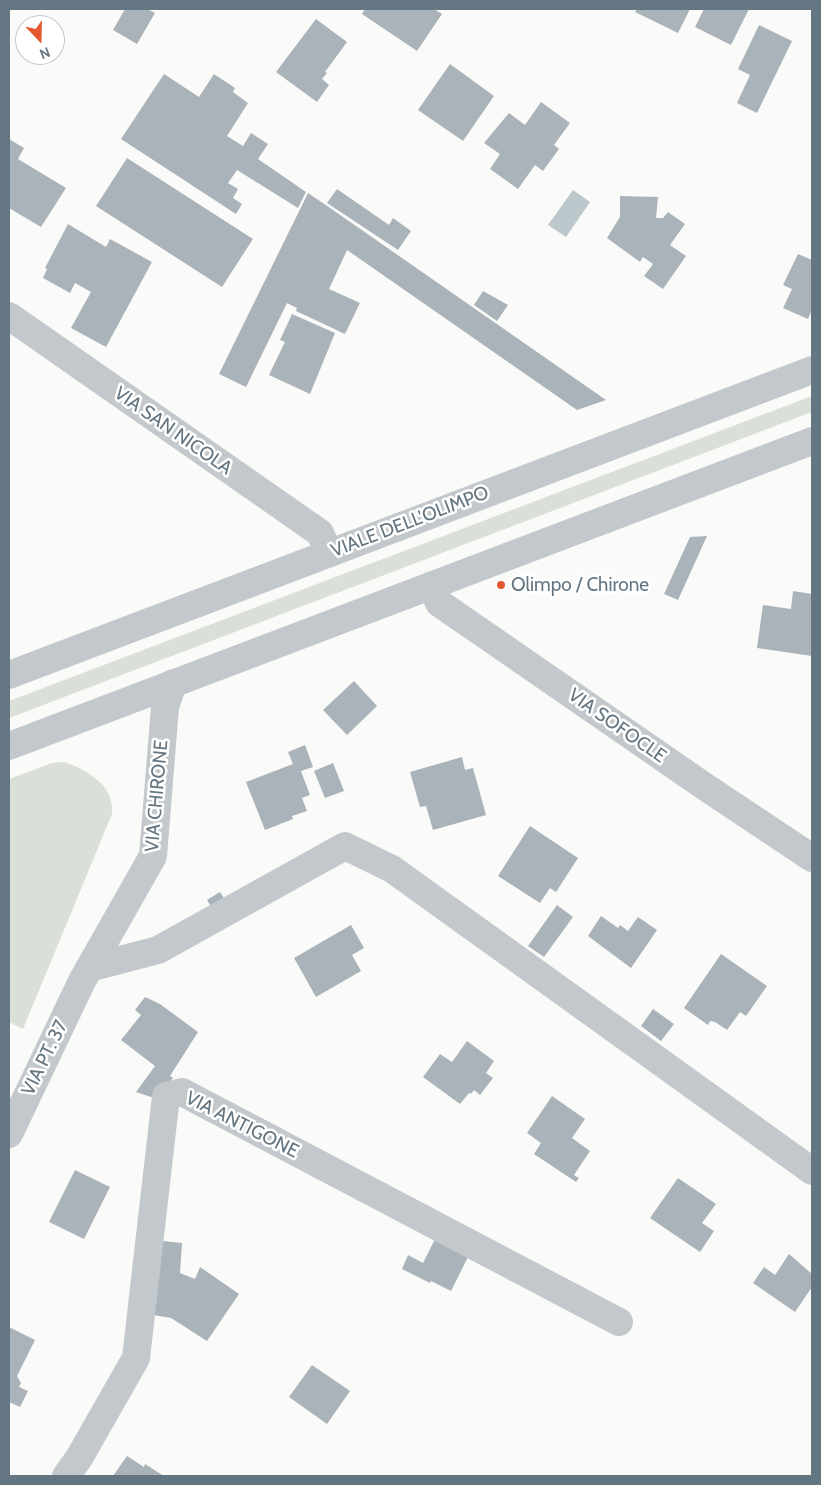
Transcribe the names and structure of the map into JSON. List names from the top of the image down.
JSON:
{
  "streets": {
    "street": [
      "VIA SAN NICOLA",
      "VIALE DELL'OLIMPO",
      "VIA SOFOCLE",
      "VIA CHIRONE",
      "VIA PT. 37",
      "VIA ANTIGONE"
    ]
  },
  "crossings": [
    ["VIA SAN NICOLA", "VIALE DELL'OLIMPO"],
    ["VIA CHIRONE", "VIA PT. 37"]
  ],
  "places": ["Olimpo / Chirone"],
  "north": "bottom"
}
